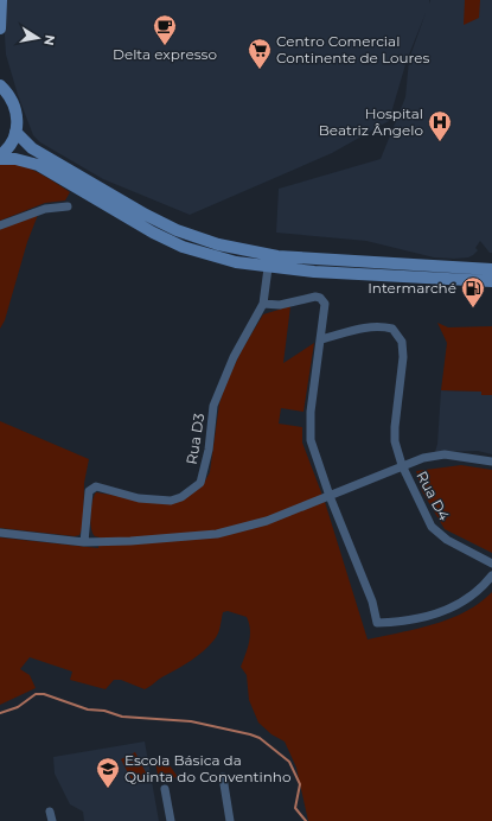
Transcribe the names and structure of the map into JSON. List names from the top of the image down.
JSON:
{
  "streets": {
    "street": ["Rua D3", "Rua D4"]
  },
  "places": {
    "cafe": ["Delta expresso"],
    "supermarket": ["Centro Comercial Continente de Loures"],
    "hospital": ["Hospital Beatriz Ângelo"],
    "fuel station": ["Intermarché"],
    "school or university": ["Escola Básica da Quinta do Conventinho"]
  },
  "north": "right"
}
